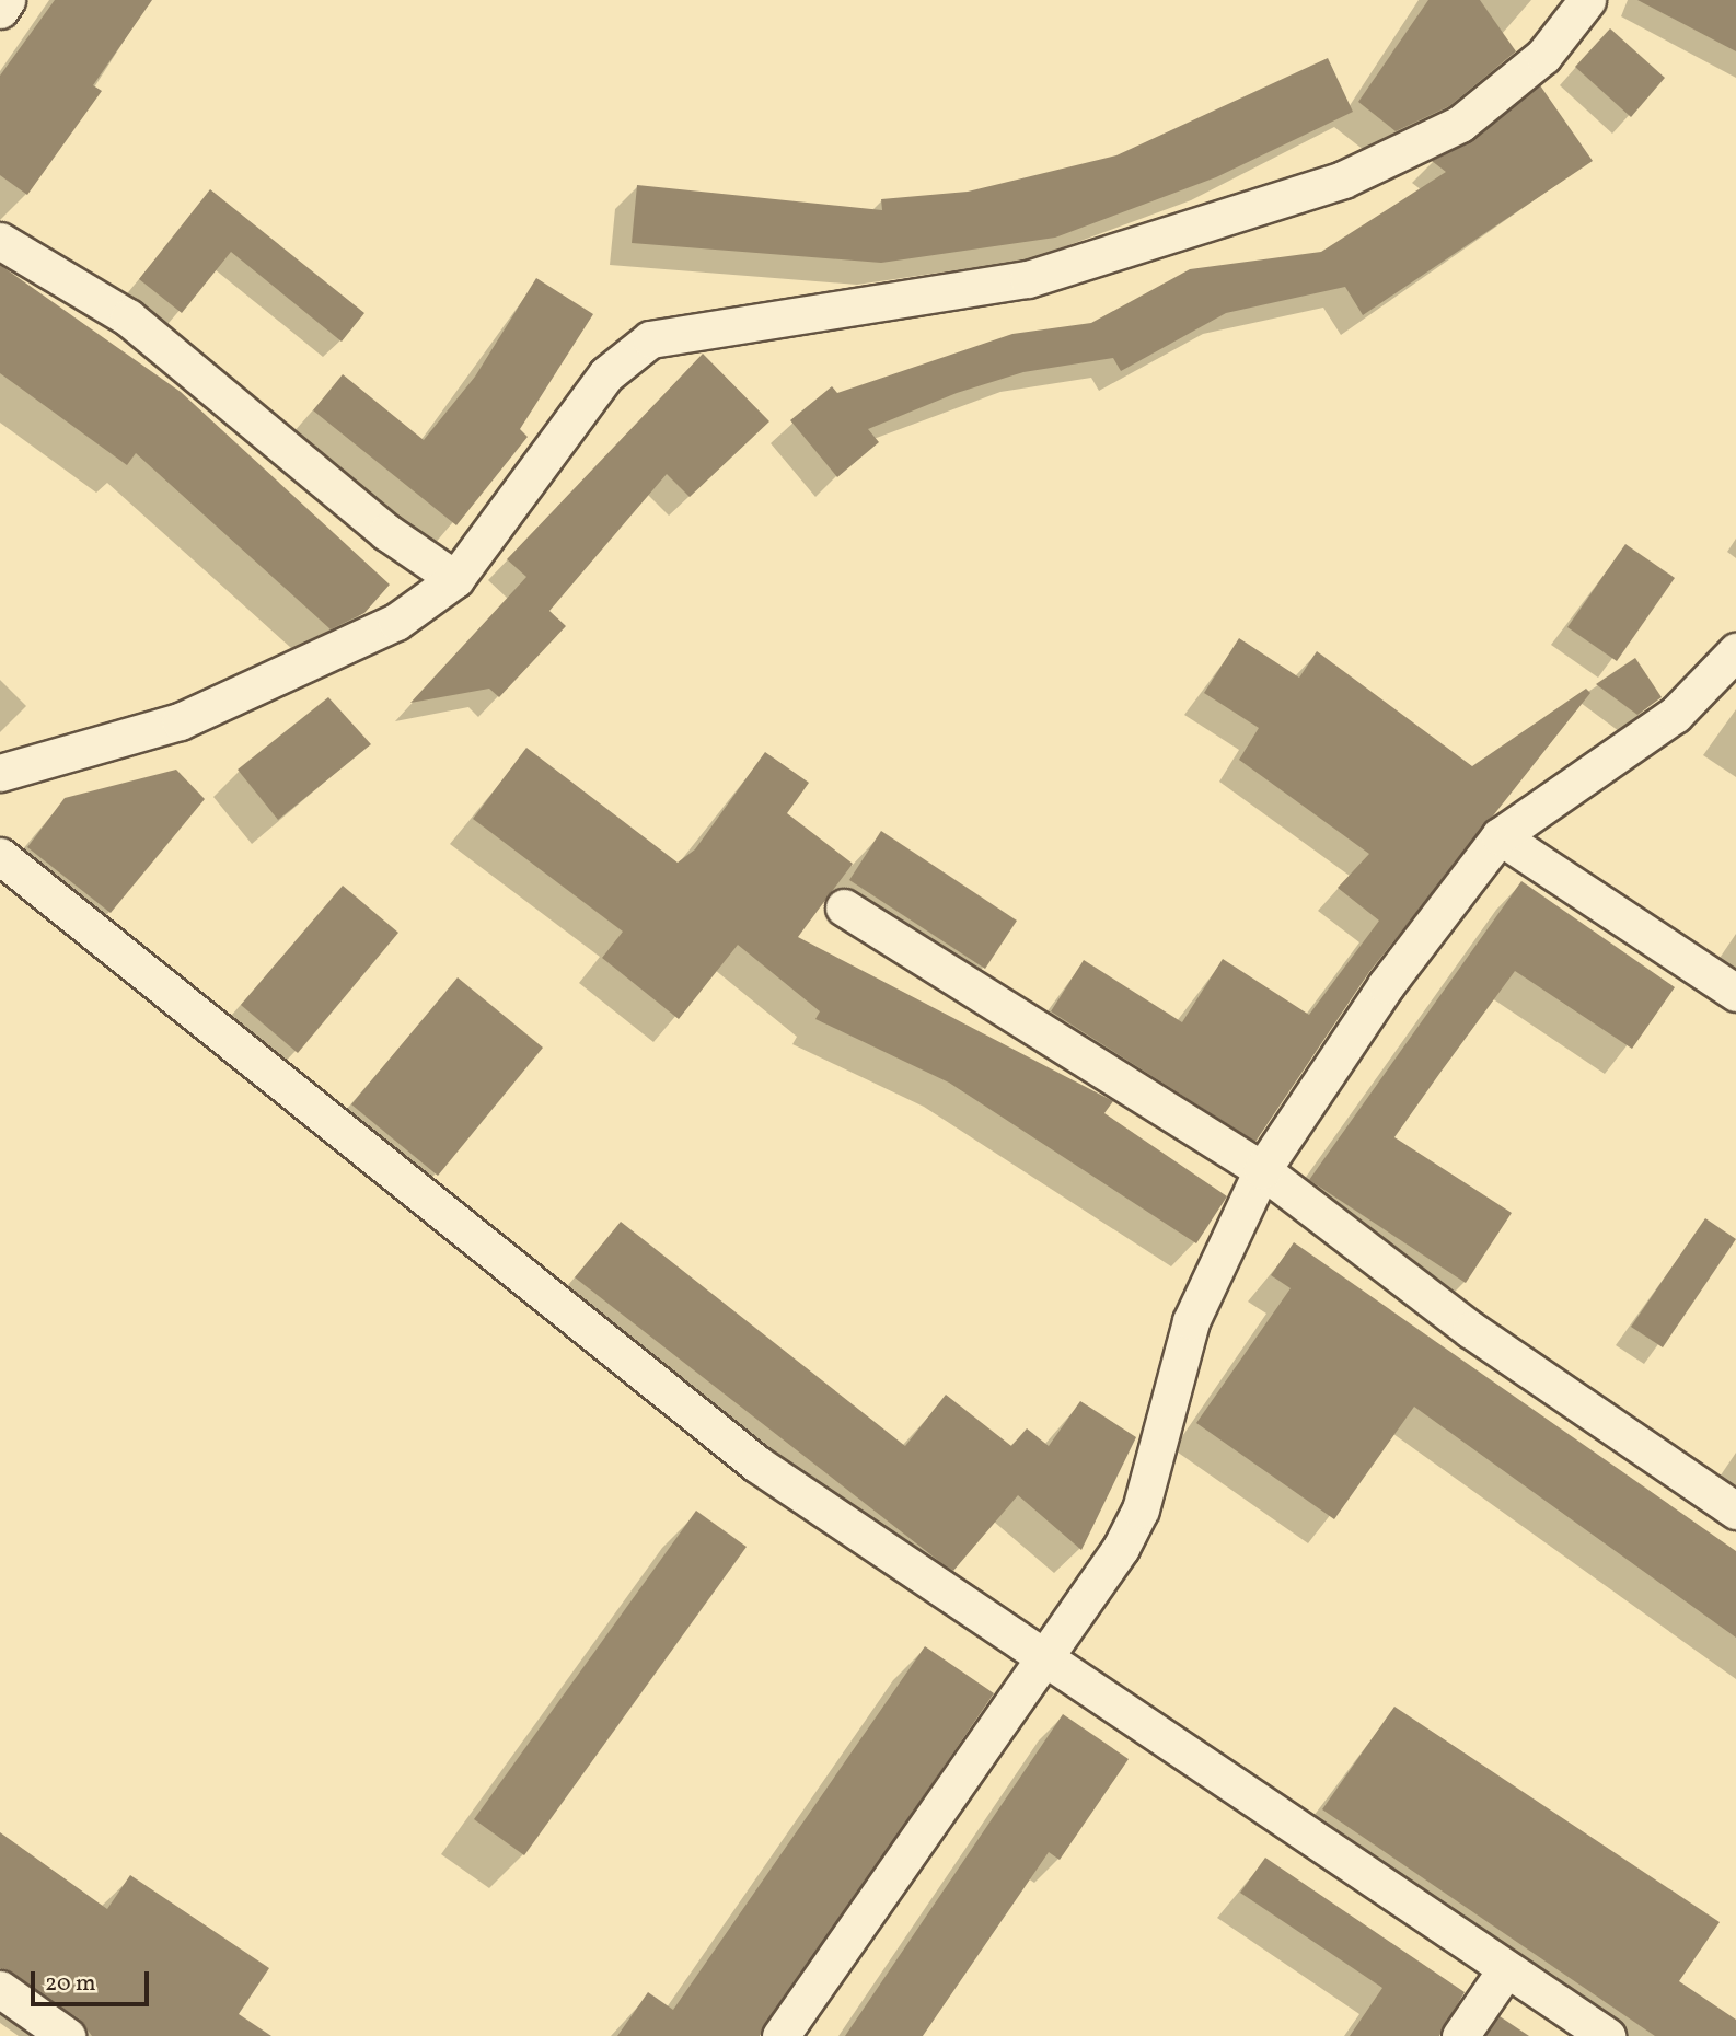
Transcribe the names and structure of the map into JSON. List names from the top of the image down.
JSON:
{
  "scale_bar": "20 m"
}
